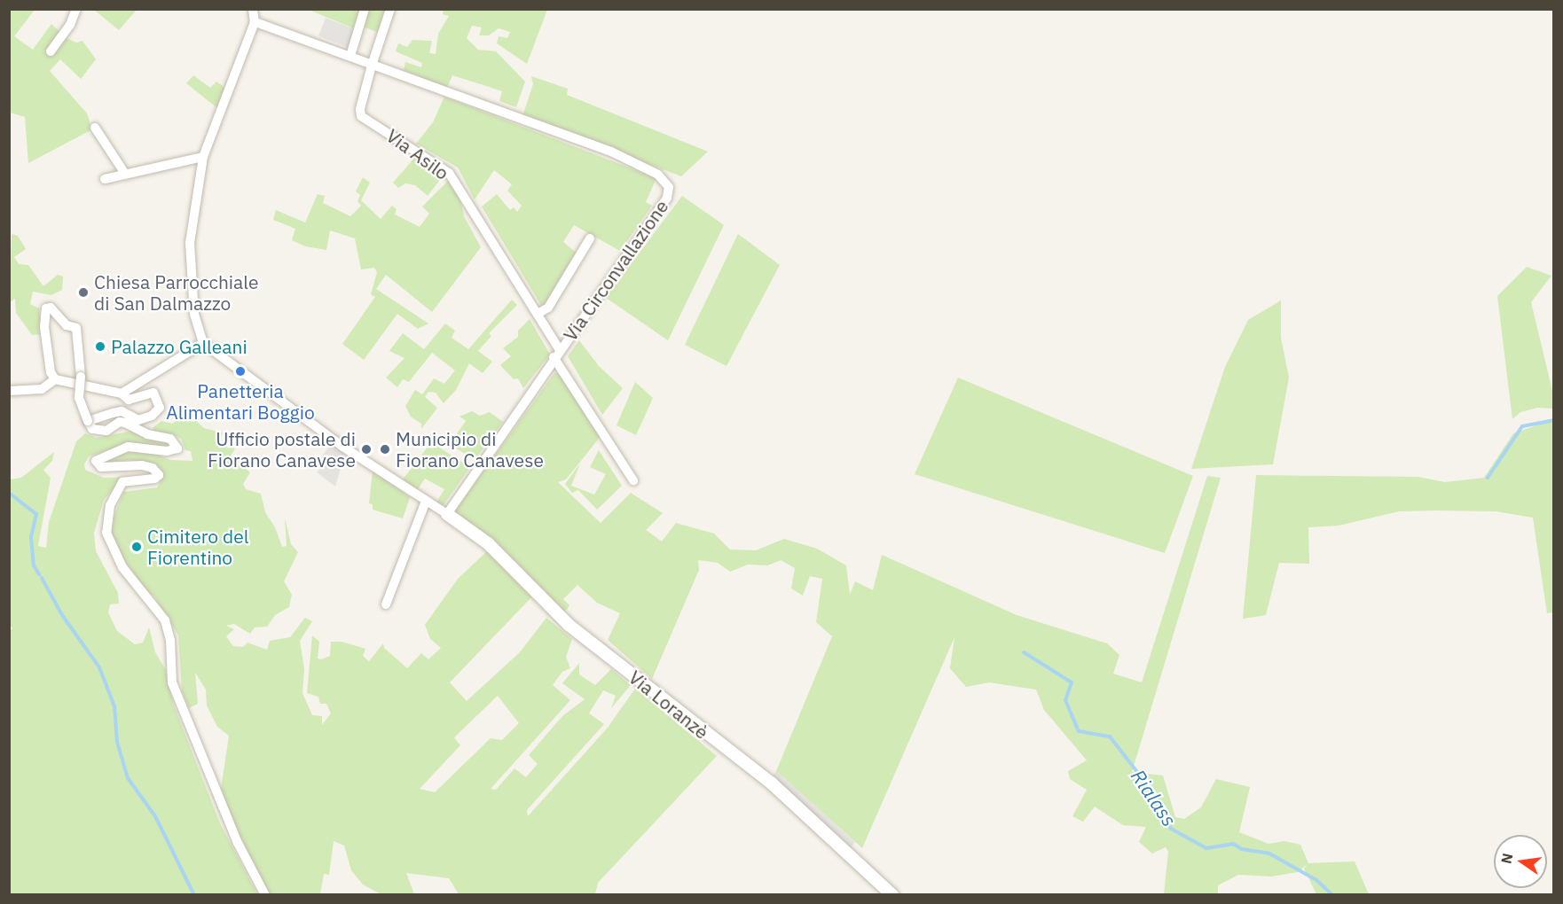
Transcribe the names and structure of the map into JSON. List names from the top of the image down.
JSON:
{
  "streets": {
    "street": ["Via Asilo", "Via Circonvallazione", "Via Loranzè"]
  },
  "crossings": [
    ["Via Asilo", "Via Circonvallazione"],
    ["Via Circonvallazione", "Via Loranzè"]
  ],
  "water": ["Rialass"],
  "places": [
    "Chiesa Parrocchiale di San Dalmazzo",
    "Palazzo Galleani",
    "Panetteria Alimentari Boggio",
    "Ufficio postale di Fiorano Canavese",
    "Municipio di Fiorano Canavese",
    "Cimitero del Fiorentino"
  ],
  "north": "left"
}
